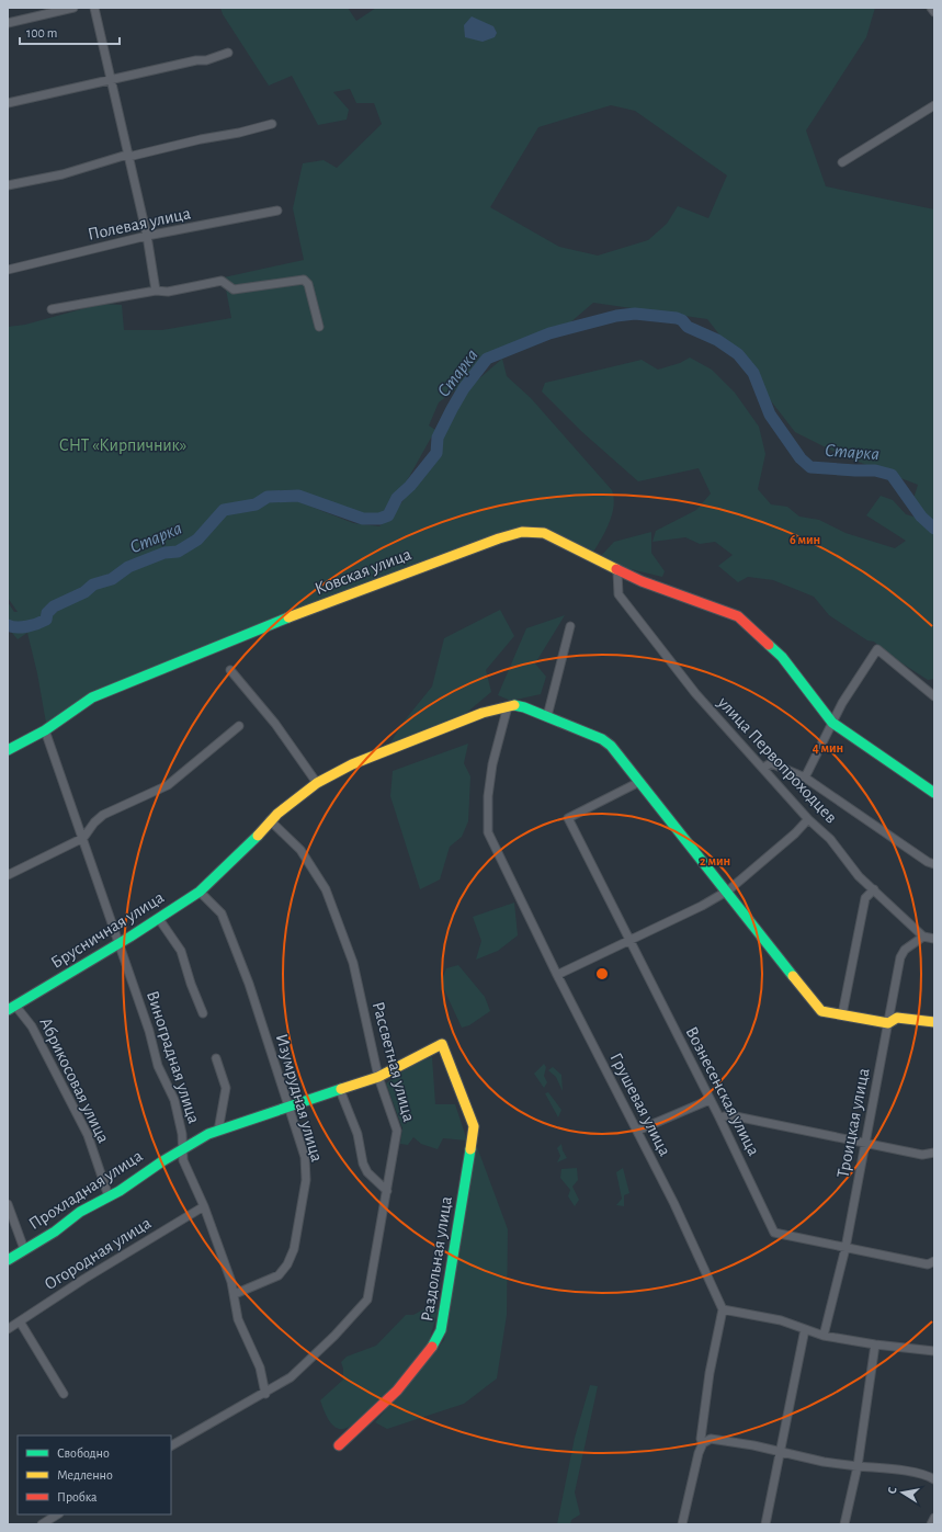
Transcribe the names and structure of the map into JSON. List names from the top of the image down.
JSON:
{
  "streets": {
    "street": [
      "Полевая улица",
      "Ковская улица",
      "улица Первопроходцев",
      "Брусничная улица",
      "Виноградная улица",
      "Рассветная улица",
      "Абрикосовая улица",
      "Вознесенская улица",
      "Изумрудная улица",
      "Грушевая улица",
      "Троицкая улица",
      "Прохладная улица",
      "Огородная улица",
      "Раздольная улица"
    ]
  },
  "crossings": [
    ["Ковская улица", "улица Первопроходцев"],
    ["Ковская улица", "Виноградная улица"],
    ["улица Первопроходцев", "Троицкая улица"],
    ["Брусничная улица", "Виноградная улица"],
    ["Брусничная улица", "Рассветная улица"],
    ["Брусничная улица", "Абрикосовая улица"],
    ["Брусничная улица", "Изумрудная улица"],
    ["Брусничная улица", "Грушевая улица"],
    ["Виноградная улица", "Рассветная улица"],
    ["Виноградная улица", "Изумрудная улица"],
    ["Виноградная улица", "Прохладная улица"],
    ["Виноградная улица", "Огородная улица"],
    ["Рассветная улица", "Прохладная улица"],
    ["Абрикосовая улица", "Прохладная улица"],
    ["Вознесенская улица", "Троицкая улица"],
    ["Изумрудная улица", "Прохладная улица"],
    ["Прохладная улица", "Раздольная улица"]
  ],
  "water": ["Старка"],
  "parks": ["СНТ «Кирпичник»"],
  "legend": ["Свободно", "Медленно", "Пробка"],
  "scale_bar": "100 m",
  "north": "left",
  "rings": ["6 мин", "4 мин", "2 мин"]
}
